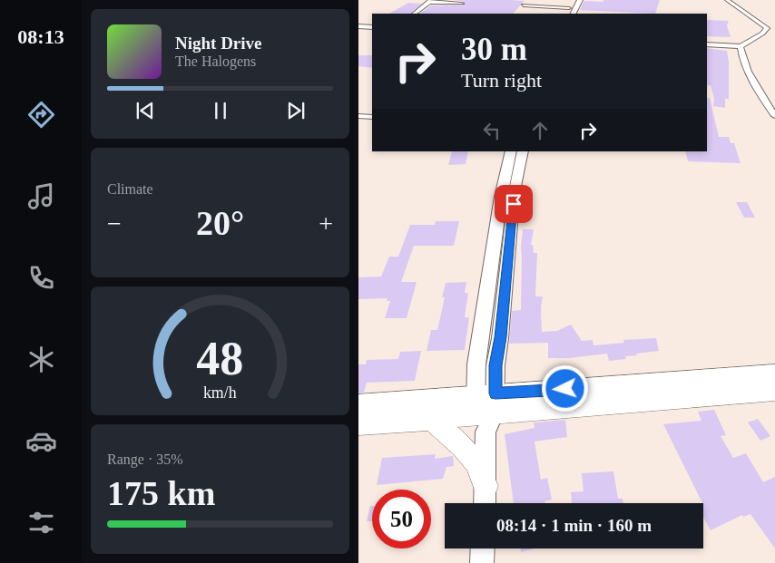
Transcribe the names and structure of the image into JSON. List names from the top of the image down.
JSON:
{
  "page": {
    "tabs": "08:13",
    "turn": ["30 m", "Turn right"],
    "song": ["Night Drive", "The Halogens"],
    "tile": [
      "Climate",
      ["Range · 35%", "175 km"]
    ],
    "heat": ["−", "20°", "+"],
    "limit": "50",
    "trip": "08:14 · 1 min · 160 m",
    "gauge": ["48", "km/h"]
  }
}
